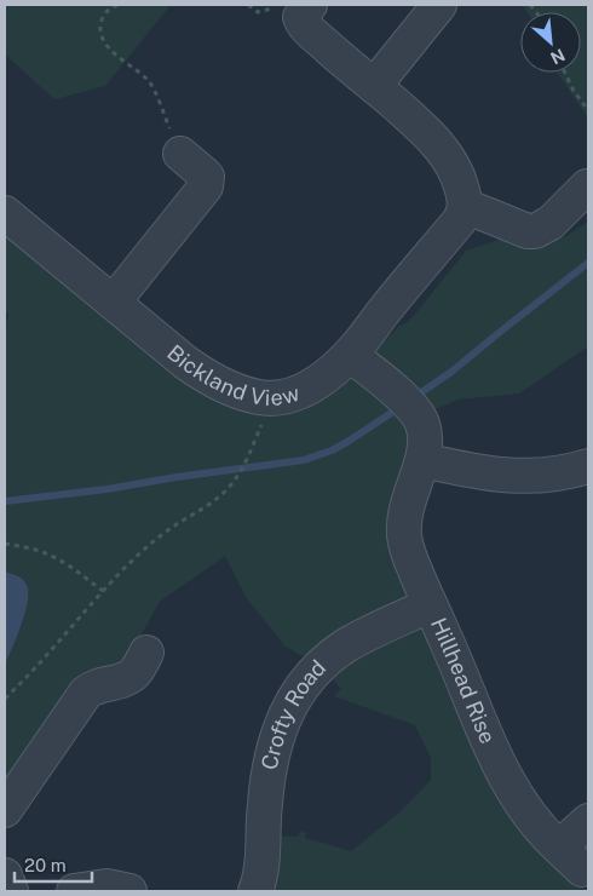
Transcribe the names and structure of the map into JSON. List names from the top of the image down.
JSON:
{
  "streets": {
    "street": ["Bickland View", "Hillhead Rise", "Crofty Road"]
  },
  "crossings": [
    ["Bickland View", "Hillhead Rise"],
    ["Hillhead Rise", "Crofty Road"]
  ],
  "scale_bar": "20 m",
  "north": "bottom right"
}
